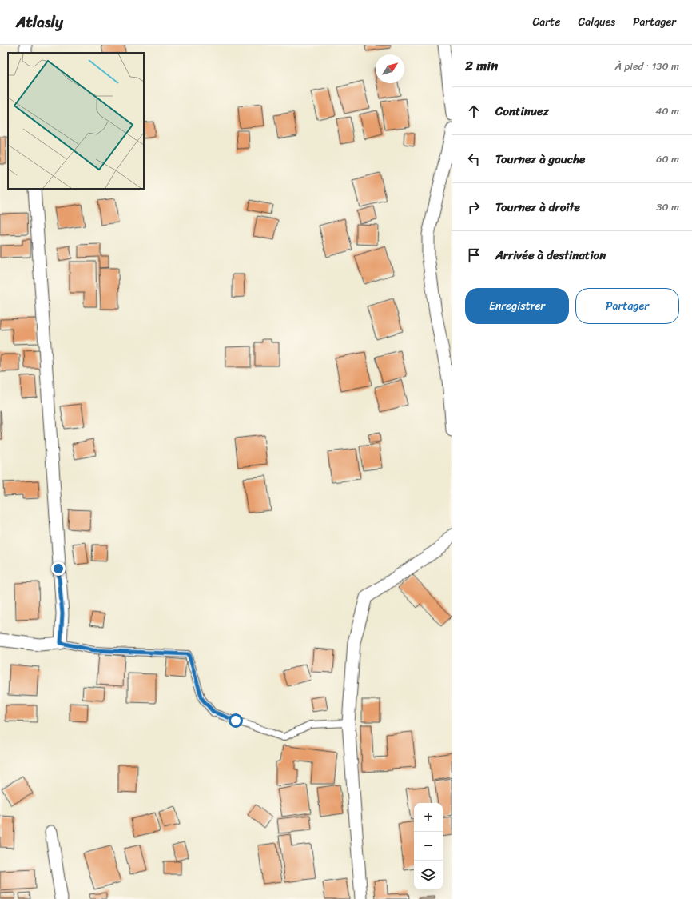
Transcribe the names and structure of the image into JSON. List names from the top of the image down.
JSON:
{
  "north": "top right",
  "page": {
    "header": "Atlasly",
    "nav": ["Carte", "Calques", "Partager"],
    "heading": ["2 min", "À pied · 130 m"],
    "list": [
      ["Continuez", "40 m"],
      ["Tournez à gauche", "60 m"],
      ["Tournez à droite", "30 m"],
      "Arrivée à destination"
    ],
    "buttons": ["Enregistrer", "Partager"],
    "map_buttons": ["+", "−"]
  }
}
